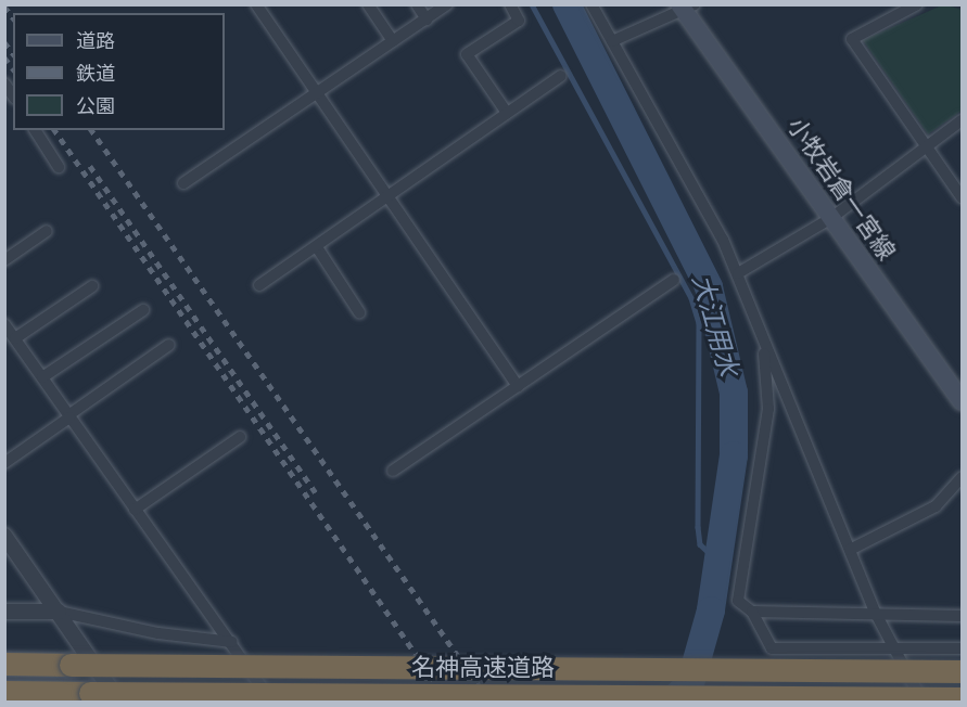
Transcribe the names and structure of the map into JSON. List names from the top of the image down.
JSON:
{
  "streets": {
    "highway": ["名神高速道路"],
    "main road": ["小牧岩倉一宮線"]
  },
  "water": ["大江用水"],
  "legend": ["道路", "鉄道", "公園"]
}
